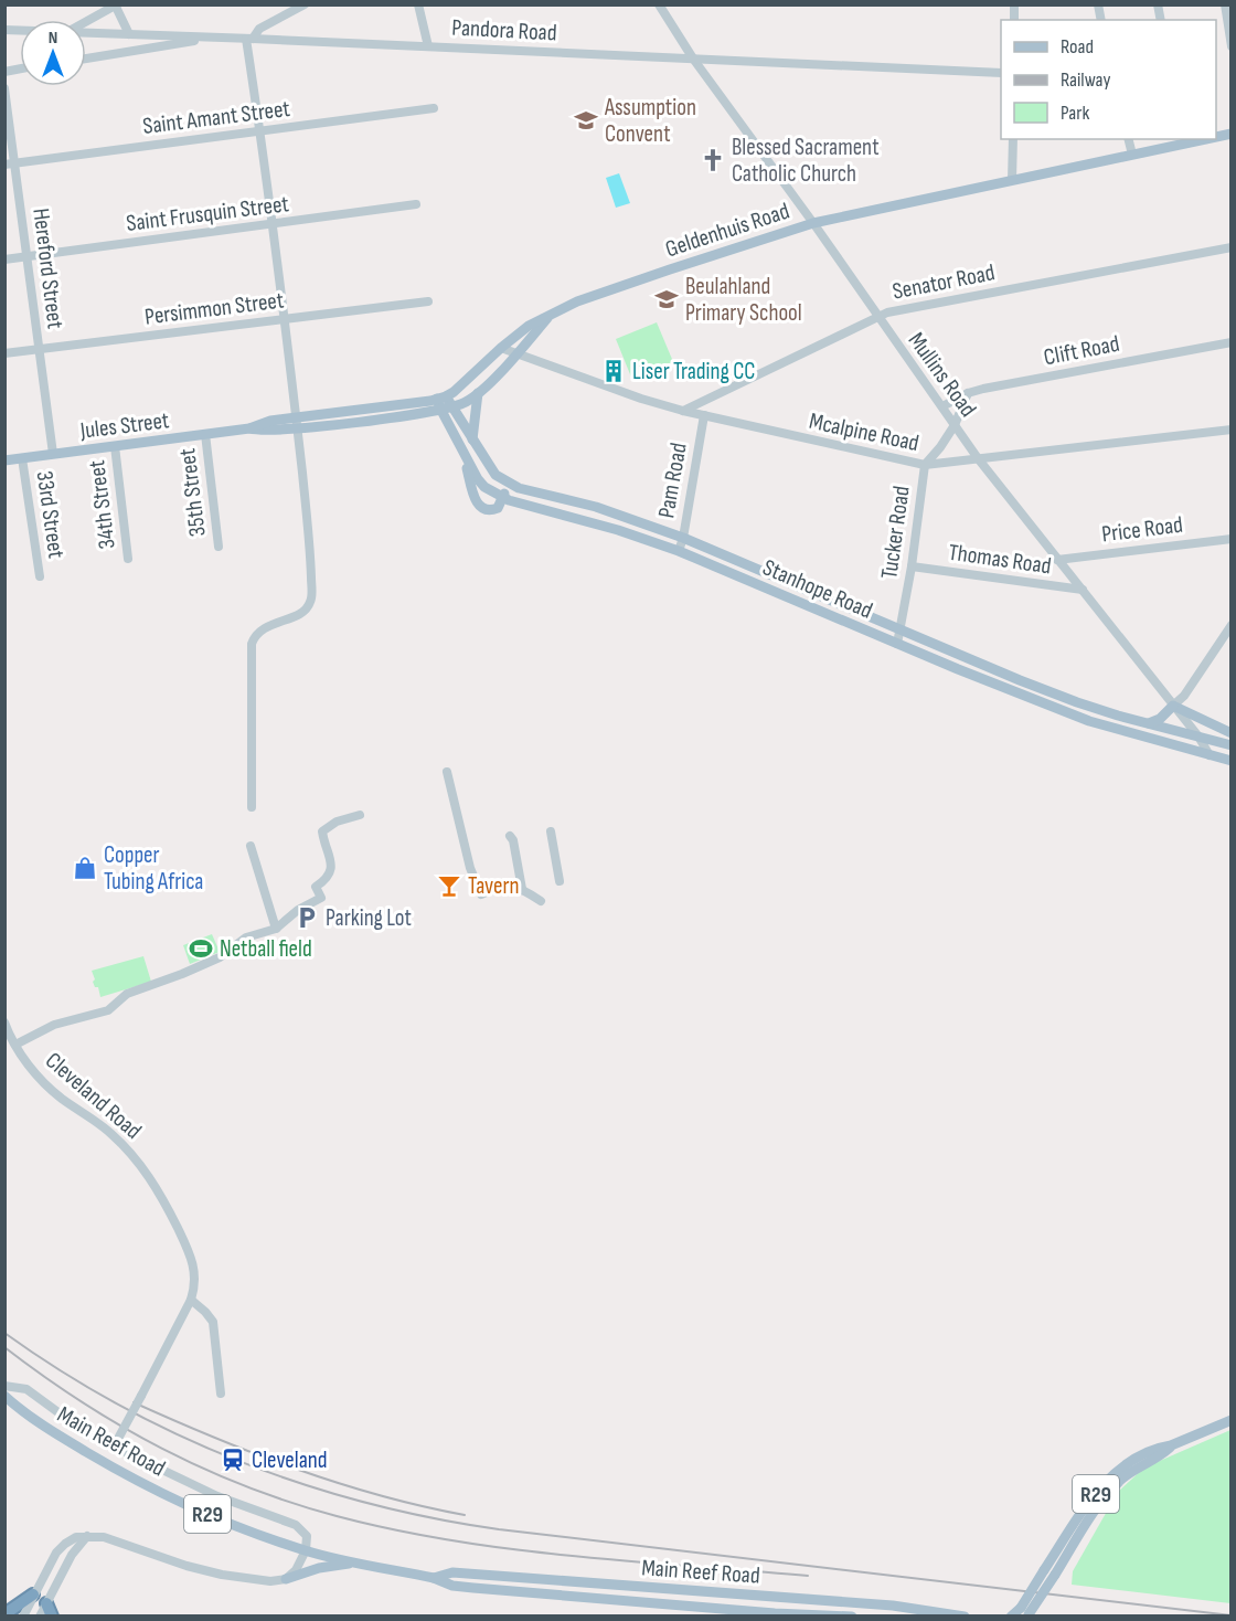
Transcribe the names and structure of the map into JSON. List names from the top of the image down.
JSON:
{
  "streets": {
    "main road": [
      "Geldenhuis Road",
      "Jules Street",
      "Stanhope Road",
      "Main Reef Road",
      "R29"
    ],
    "street": [
      "Pandora Road",
      "Saint Amant Street",
      "Saint Frusquin Street",
      "Hereford Street",
      "Senator Road",
      "Persimmon Street",
      "Clift Road",
      "Mullins Road",
      "Mcalpine Road",
      "Pam Road",
      "35th Street",
      "34th Street",
      "33rd Street",
      "Price Road",
      "Tucker Road",
      "Thomas Road",
      "Cleveland Road"
    ]
  },
  "crossings": [
    ["Pandora Road", "Mullins Road"],
    ["Saint Amant Street", "Hereford Street"],
    ["Saint Frusquin Street", "Hereford Street"],
    ["Geldenhuis Road", "Mullins Road"],
    ["Geldenhuis Road", "Jules Street"],
    ["Geldenhuis Road", "Mcalpine Road"],
    ["Geldenhuis Road", "Stanhope Road"],
    ["Hereford Street", "Persimmon Street"],
    ["Hereford Street", "Jules Street"],
    ["Senator Road", "Mullins Road"],
    ["Senator Road", "Mcalpine Road"],
    ["Clift Road", "Mullins Road"],
    ["Mullins Road", "Mcalpine Road"],
    ["Mullins Road", "Price Road"],
    ["Mullins Road", "Thomas Road"],
    ["Mullins Road", "Stanhope Road"],
    ["Jules Street", "35th Street"],
    ["Jules Street", "34th Street"],
    ["Jules Street", "33rd Street"],
    ["Jules Street", "Stanhope Road"],
    ["Mcalpine Road", "Pam Road"],
    ["Mcalpine Road", "Tucker Road"],
    ["Pam Road", "Stanhope Road"],
    ["Tucker Road", "Thomas Road"],
    ["Tucker Road", "Stanhope Road"]
  ],
  "places": {
    "school or university": ["Assumption Convent", "Beulahland Primary School"],
    "church": ["Blessed Sacrament Catholic Church"],
    "building": ["Liser Trading CC"],
    "shop": ["Copper Tubing Africa"],
    "bar": ["Tavern"],
    "parking": ["Parking Lot"],
    "sports": ["Netball field"],
    "station": ["Cleveland"]
  },
  "legend": ["Road", "Railway", "Park"],
  "north": "top"
}
